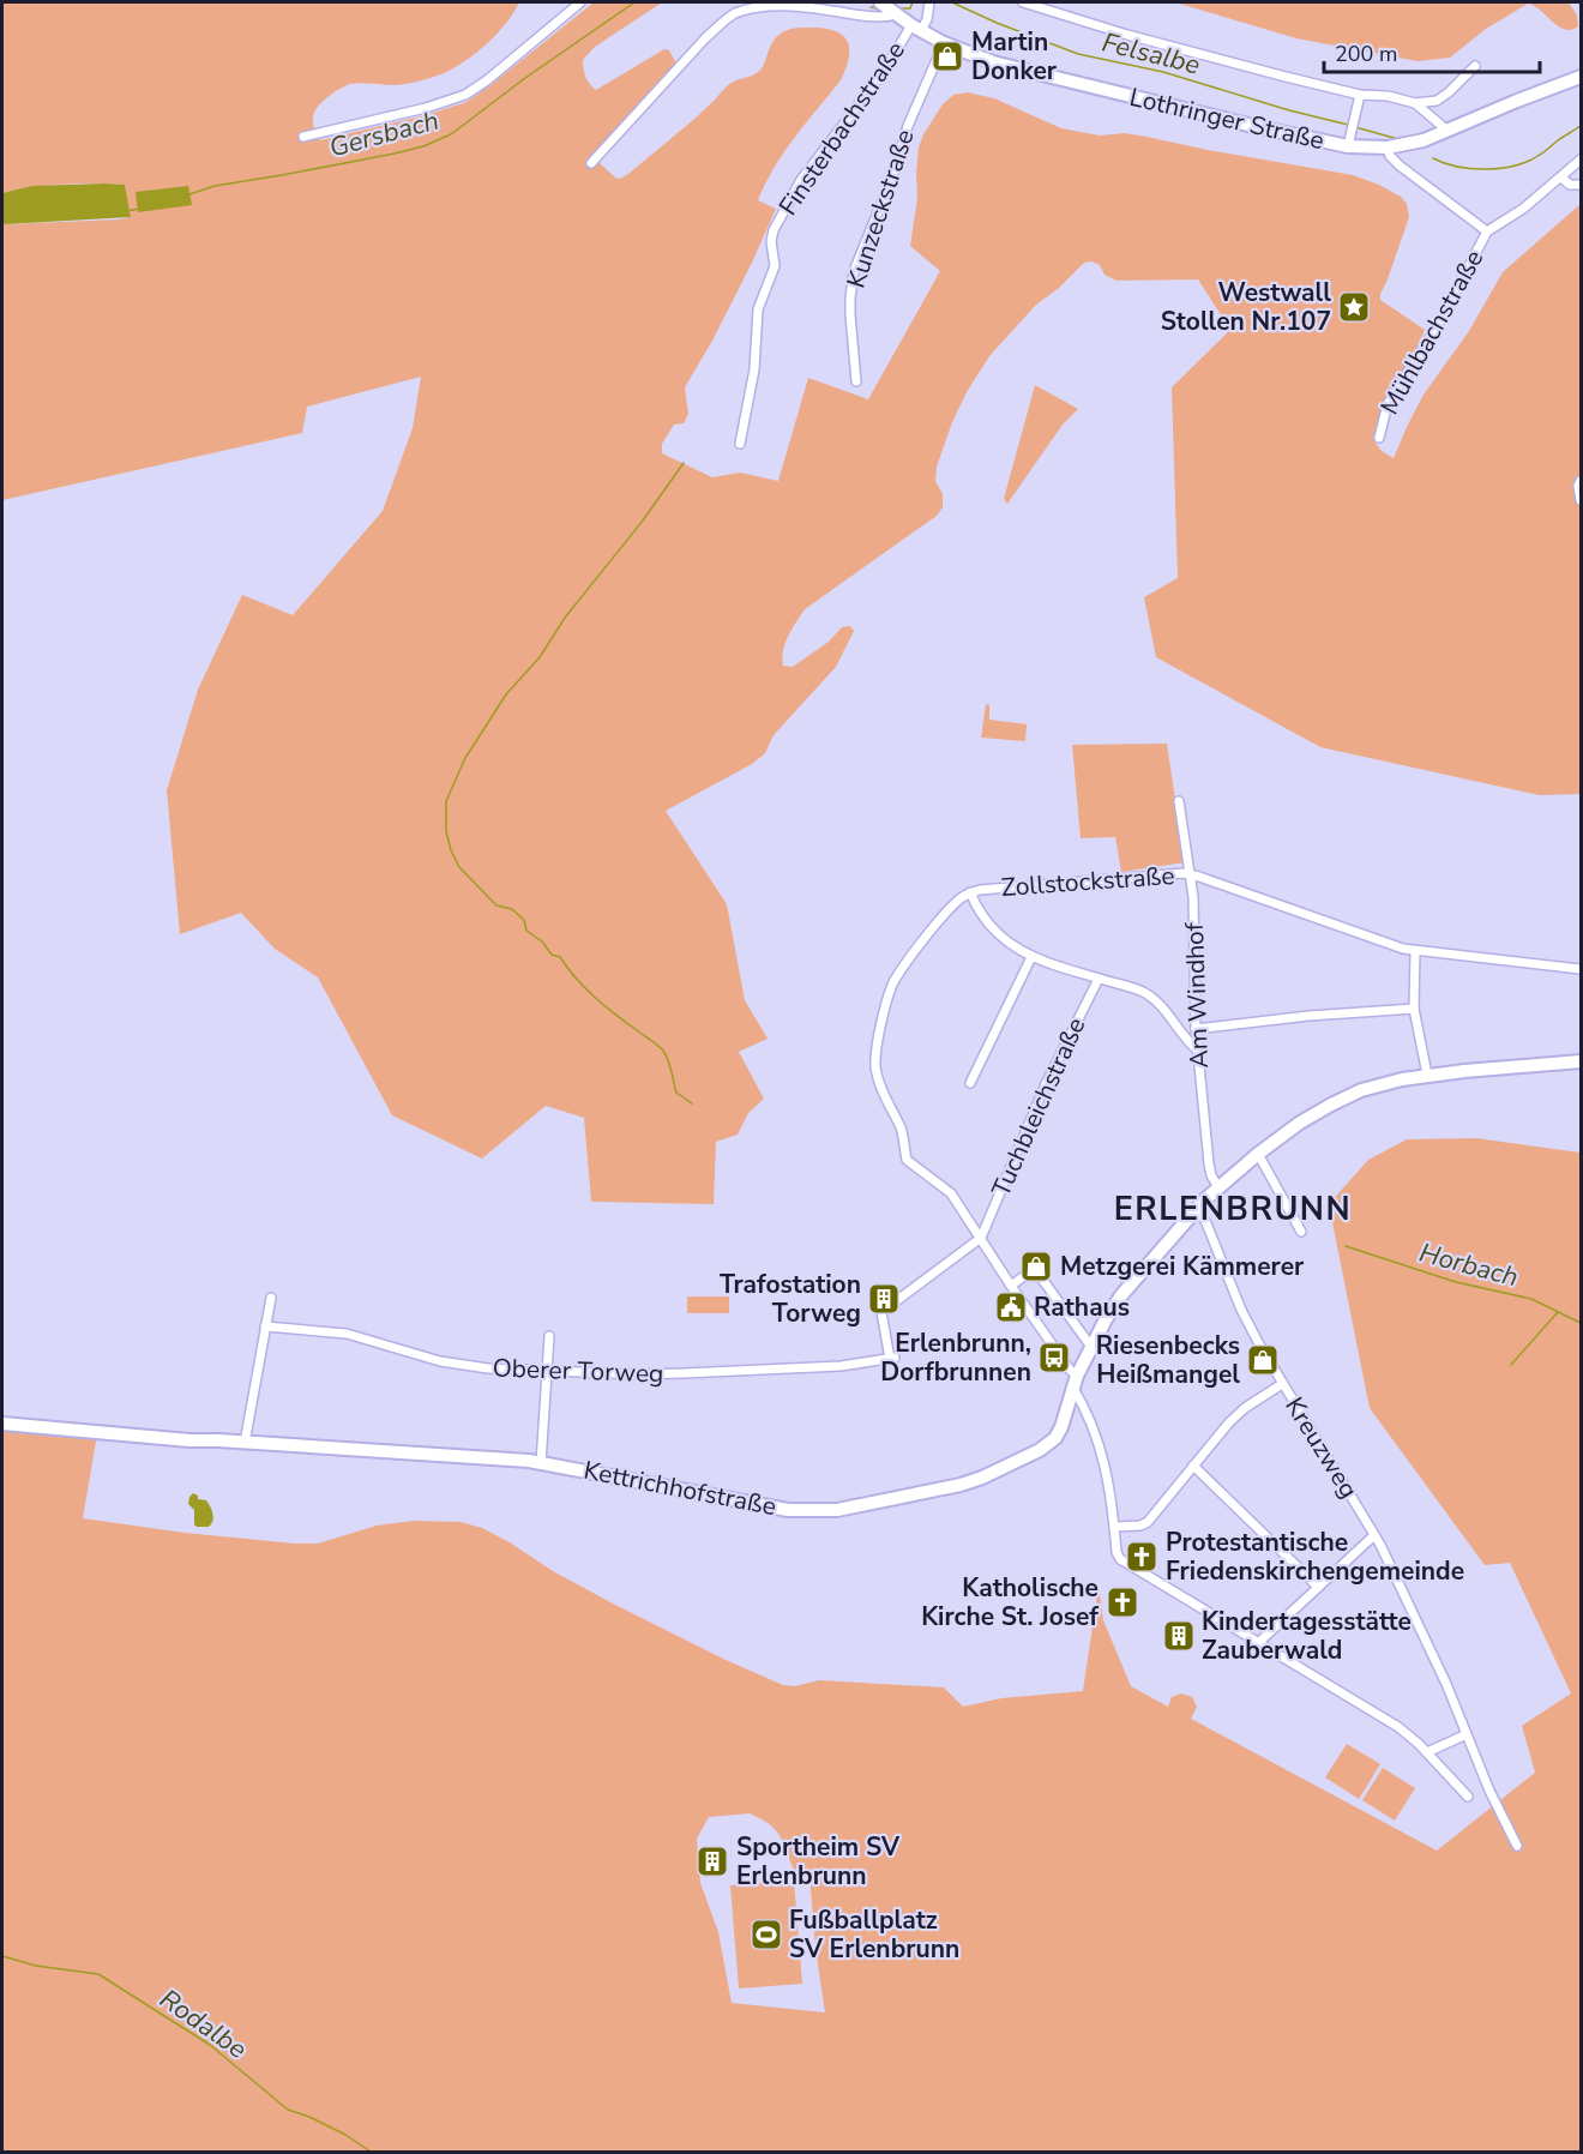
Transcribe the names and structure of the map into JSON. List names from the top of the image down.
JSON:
{
  "streets": {
    "street": [
      "Lothringer Straße",
      "Finsterbachstraße",
      "Kunzeckstraße",
      "Mühlbachstraße",
      "Zollstockstraße",
      "Am Windhof",
      "Tuchbleichstraße",
      "Oberer Torweg",
      "Kreuzweg",
      "Kettrichhofstraße"
    ]
  },
  "crossings": [
    ["Lothringer Straße", "Finsterbachstraße"],
    ["Lothringer Straße", "Kunzeckstraße"],
    ["Lothringer Straße", "Mühlbachstraße"],
    ["Zollstockstraße", "Am Windhof"],
    ["Zollstockstraße", "Tuchbleichstraße"],
    ["Zollstockstraße", "Oberer Torweg"],
    ["Am Windhof", "Kettrichhofstraße"],
    ["Tuchbleichstraße", "Oberer Torweg"],
    ["Kreuzweg", "Kettrichhofstraße"]
  ],
  "districts": ["ERLENBRUNN"],
  "water": [
    "Felsalbe",
    "Gersbach",
    "Horbach",
    "Rodalbe"
  ],
  "places": {
    "shop": ["Martin Donker", "Metzgerei Kämmerer", "Riesenbecks Heißmangel"],
    "place": ["Westwall Stollen Nr.107"],
    "building": ["Trafostation Torweg", "Kindertagesstätte Zauberwald", "Sportheim SV Erlenbrunn"],
    "public building": ["Rathaus"],
    "bus stop": ["Erlenbrunn, Dorfbrunnen"],
    "church": ["Protestantische Friedenskirchengemeinde", "Katholische Kirche St. Josef"],
    "sports": ["Fußballplatz SV Erlenbrunn"]
  },
  "scale_bar": "200 m"
}
